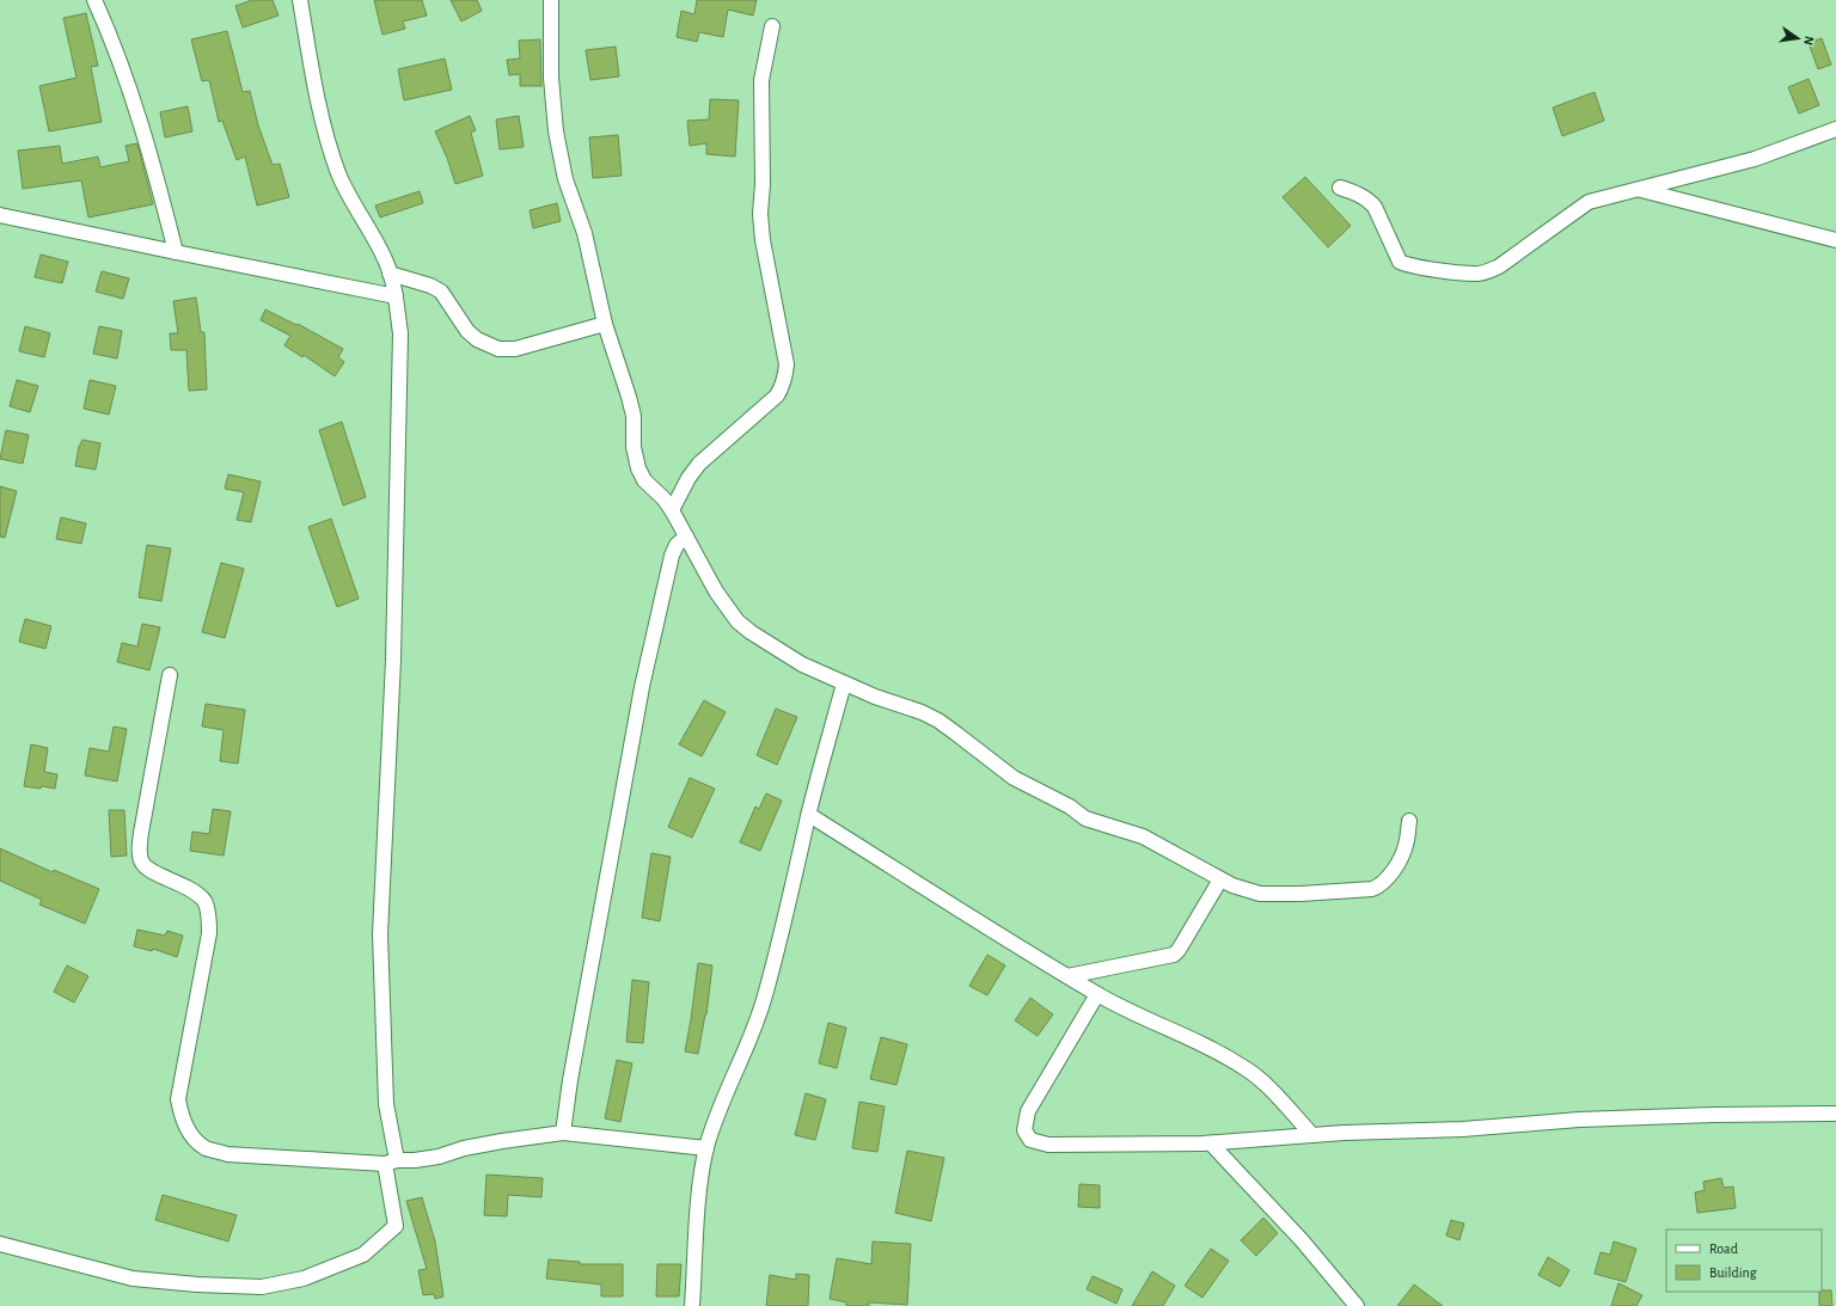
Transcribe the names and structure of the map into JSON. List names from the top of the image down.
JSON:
{
  "legend": ["Road", "Building"],
  "north": "right"
}
